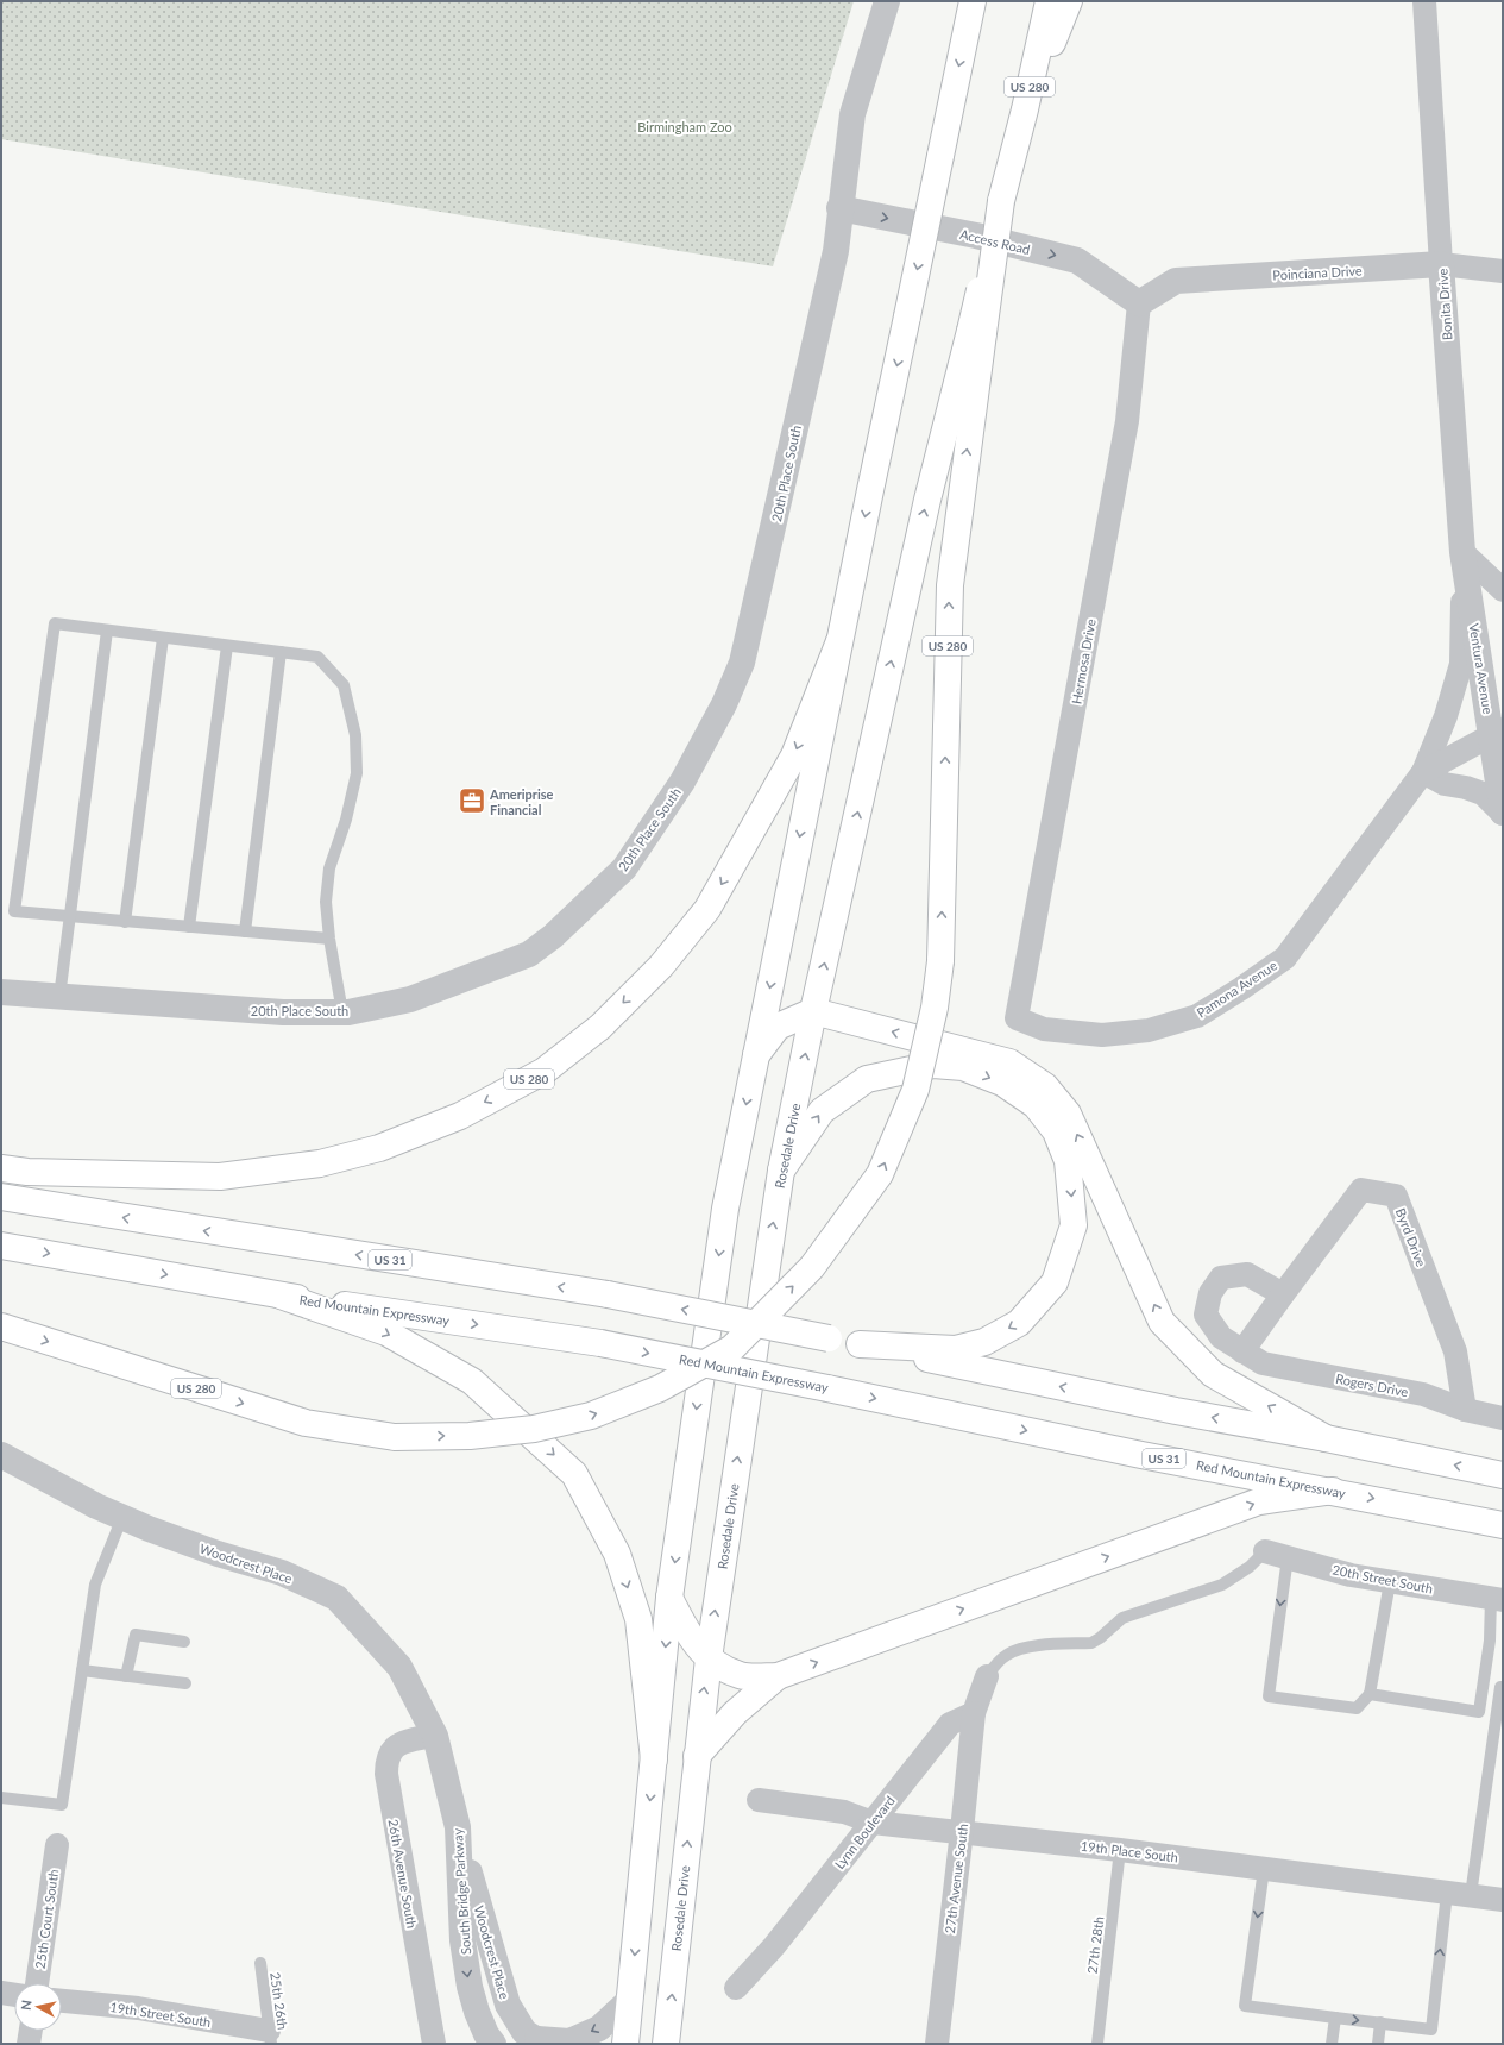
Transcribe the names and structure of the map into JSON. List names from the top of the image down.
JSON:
{
  "streets": {
    "main road": [
      "US 280",
      "Rosedale Drive",
      "US 31",
      "Red Mountain Expressway"
    ],
    "street": [
      "Access Road",
      "Poinciana Drive",
      "Bonita Drive",
      "20th Place South",
      "Hermosa Drive",
      "Ventura Avenue",
      "Pamona Avenue",
      "Byrd Drive",
      "Rogers Drive",
      "Woodcrest Place",
      "20th Street South",
      "Lynn Boulevard",
      "19th Place South",
      "26th Avenue South",
      "27th Avenue South",
      "South Bridge Parkway",
      "25th Court South",
      "19th Street South"
    ],
    "lane": ["27th 28th", "25th 26th"]
  },
  "crossings": [
    ["US 280", "Rosedale Drive"],
    ["Access Road", "Poinciana Drive"],
    ["Access Road", "20th Place South"],
    ["Access Road", "Hermosa Drive"],
    ["Poinciana Drive", "Bonita Drive"],
    ["Poinciana Drive", "Hermosa Drive"],
    ["Bonita Drive", "Ventura Avenue"],
    ["Bonita Drive", "Pamona Avenue"],
    ["Hermosa Drive", "Pamona Avenue"],
    ["Ventura Avenue", "Pamona Avenue"],
    ["Byrd Drive", "Rogers Drive"],
    ["Woodcrest Place", "26th Avenue South"],
    ["Woodcrest Place", "South Bridge Parkway"],
    ["Lynn Boulevard", "19th Place South"],
    ["Lynn Boulevard", "27th Avenue South"],
    ["19th Place South", "27th Avenue South"],
    ["19th Place South", "27th 28th"],
    ["26th Avenue South", "South Bridge Parkway"],
    ["25th 26th", "19th Street South"]
  ],
  "one_way": ["Access Road", "South Bridge Parkway"],
  "parks": ["Birmingham Zoo"],
  "places": {
    "office": ["Ameriprise Financial"]
  },
  "north": "left"
}
